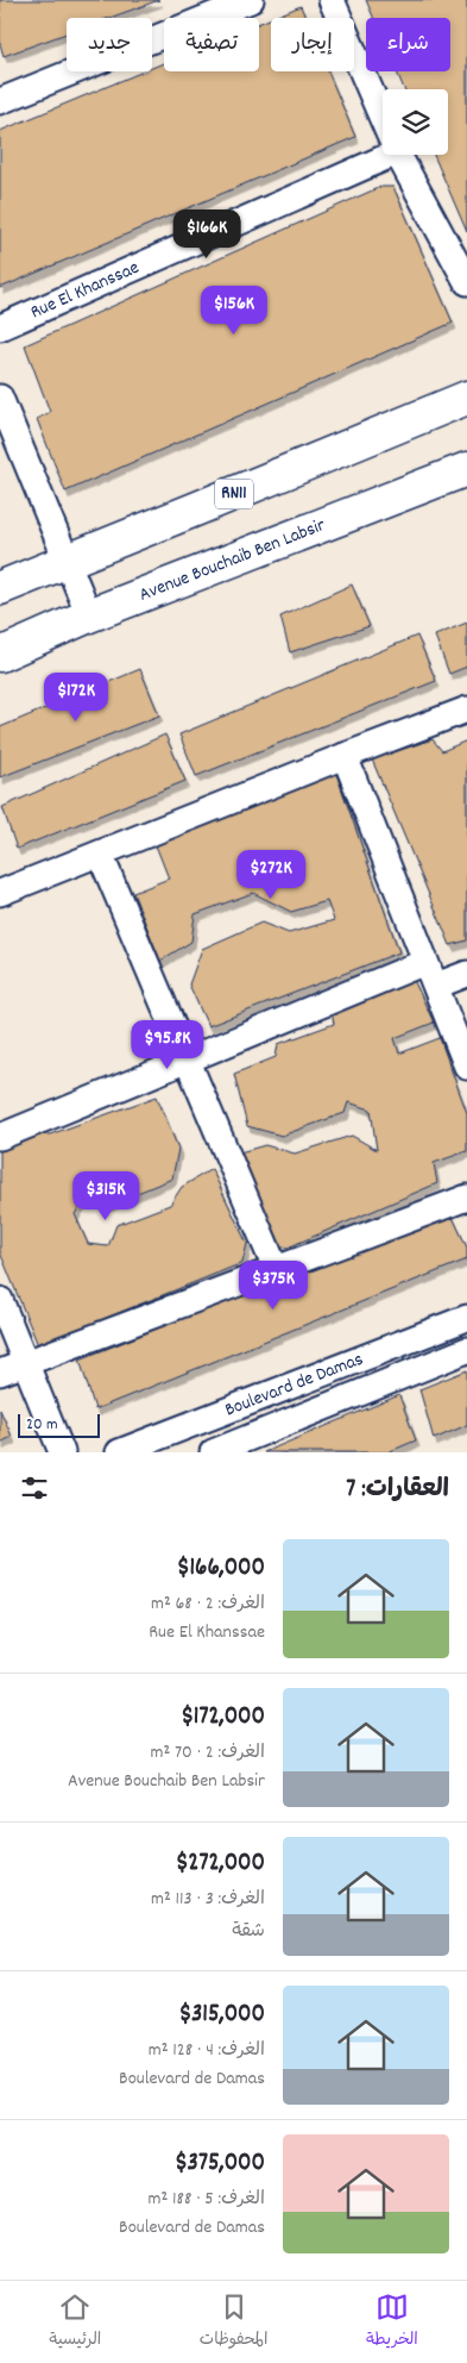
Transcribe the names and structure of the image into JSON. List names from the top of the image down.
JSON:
{
  "streets": {
    "main road": ["RN11", "Avenue Bouchaib Ben Labsir"],
    "street": ["Rue El Khanssae", "Boulevard de Damas"]
  },
  "scale_bar": "20 m",
  "page": {
    "chip": [
      "شراء",
      "إيجار",
      "تصفية",
      "جديد"
    ],
    "price": [
      "$166K",
      "$156K",
      "$172K",
      "$272K",
      "$95.8K",
      "$315K",
      "$375K"
    ],
    "scale": "20 m",
    "heading": "العقارات: 7",
    "list": [
      {
        "name": "$166,000",
        "note": "الغرف: 2 · 68 m² · Rue El Khanssae"
      },
      {
        "name": "$172,000",
        "note": "الغرف: 2 · 70 m² · Avenue Bouchaib Ben Labsir"
      },
      {
        "name": "$272,000",
        "note": "الغرف: 3 · 113 m² · شقة"
      },
      {
        "name": "$315,000",
        "note": "الغرف: 4 · 128 m² · Boulevard de Damas"
      },
      {
        "name": "$375,000",
        "note": "الغرف: 5 · 188 m² · Boulevard de Damas"
      }
    ],
    "tabs": ["الخريطة", "المحفوظات", "الرئيسية"]
  }
}
